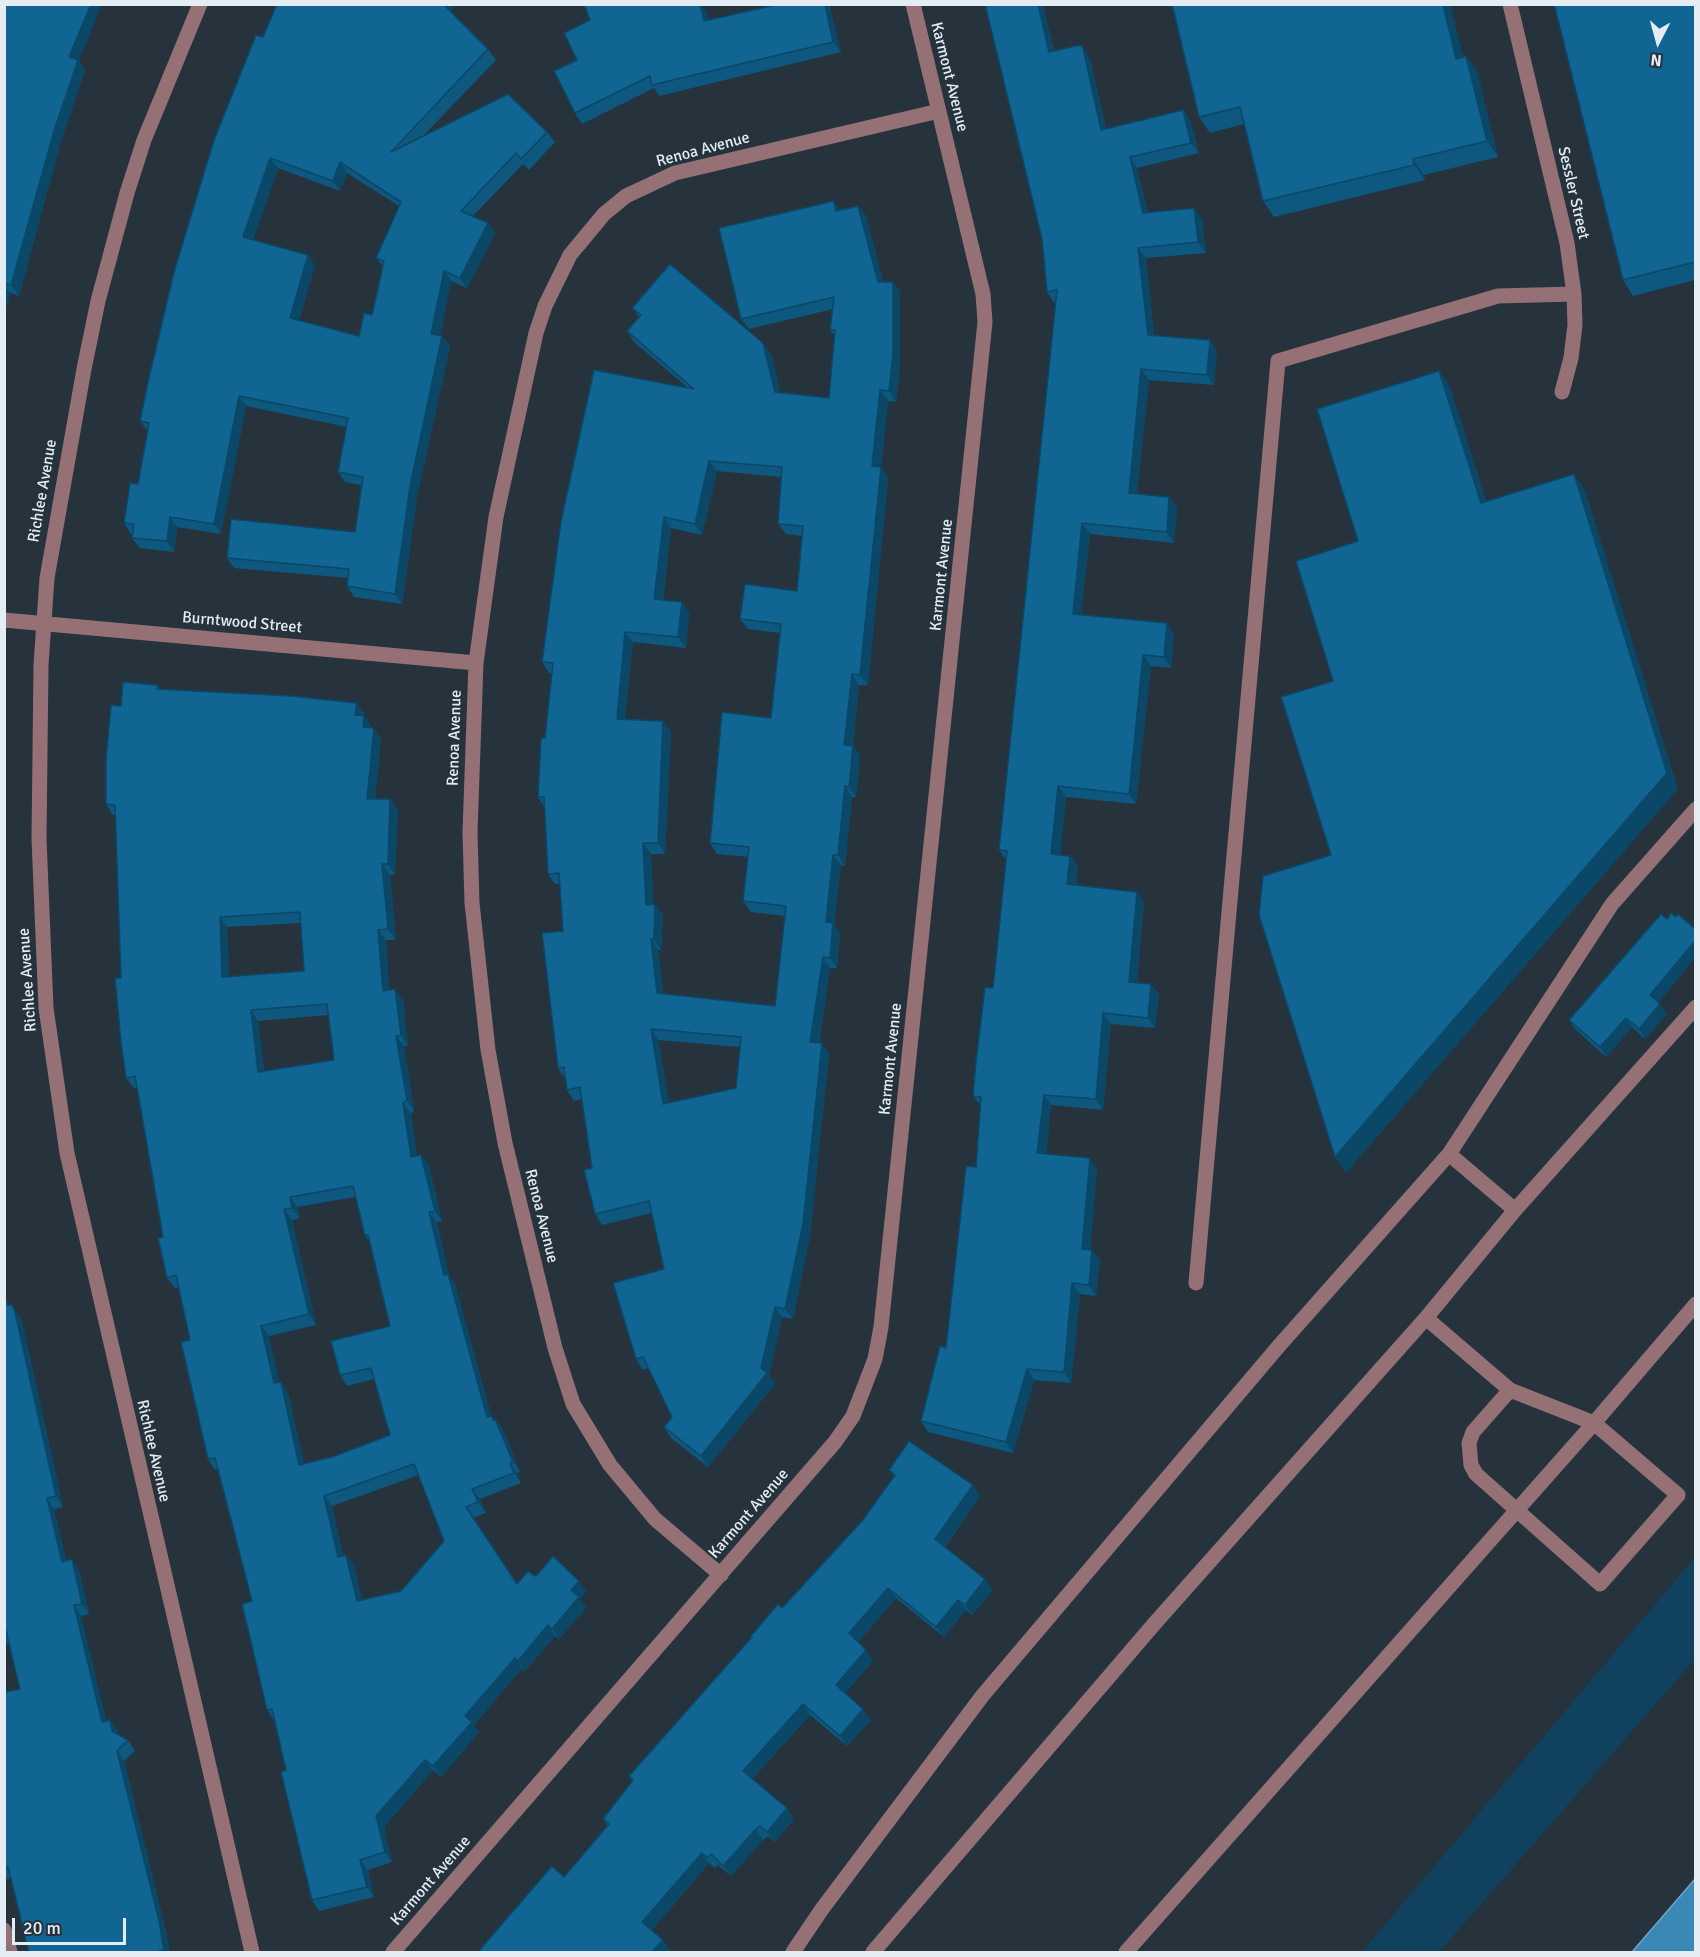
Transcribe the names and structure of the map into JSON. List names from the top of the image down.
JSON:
{
  "streets": {
    "street": [
      "Karmont Avenue",
      "Renoa Avenue",
      "Sessler Street",
      "Richlee Avenue",
      "Burntwood Street"
    ]
  },
  "crossings": [
    ["Karmont Avenue", "Renoa Avenue"],
    ["Renoa Avenue", "Burntwood Street"],
    ["Richlee Avenue", "Burntwood Street"]
  ],
  "scale_bar": "20 m",
  "north": "bottom"
}
